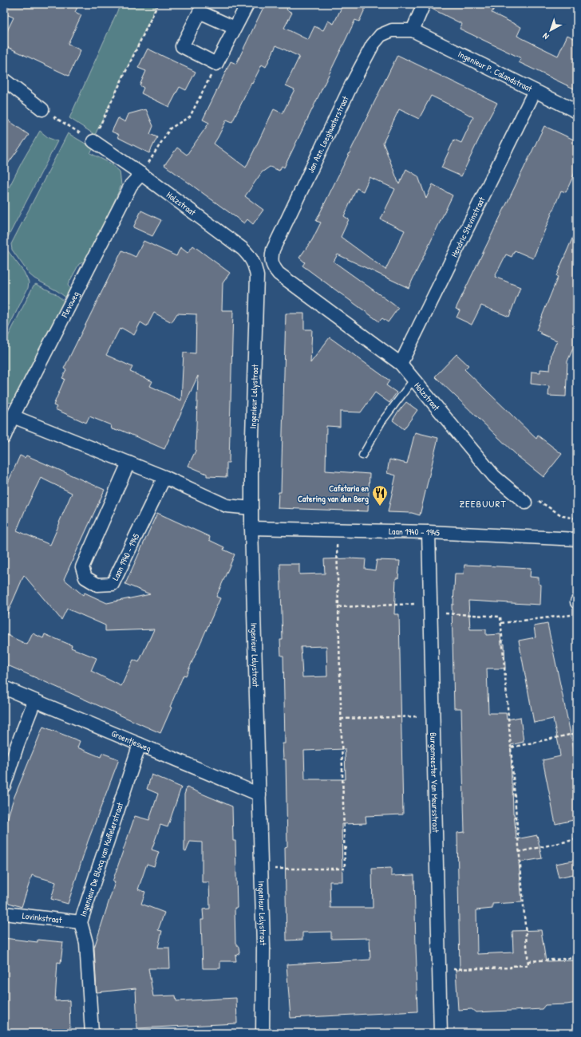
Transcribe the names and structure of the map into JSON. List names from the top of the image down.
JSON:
{
  "streets": {
    "street": [
      "Ingenieur P. Calandstraat",
      "Jan Azn. Leeghwaterstraat",
      "Holzstraat",
      "Hendric Stevinstraat",
      "Flevoweg",
      "Ingenieur Lelystraat",
      "Laan 1940 - 1945",
      "Groentjesweg",
      "Burgemeester Van Meursstraat",
      "Ingenieur De Blocq van Kuffelerstraat",
      "Lovinkstraat"
    ]
  },
  "crossings": [
    ["Ingenieur P. Calandstraat", "Jan Azn. Leeghwaterstraat"],
    ["Ingenieur P. Calandstraat", "Hendric Stevinstraat"],
    ["Jan Azn. Leeghwaterstraat", "Holzstraat"],
    ["Holzstraat", "Hendric Stevinstraat"],
    ["Holzstraat", "Flevoweg"],
    ["Holzstraat", "Ingenieur Lelystraat"],
    ["Ingenieur Lelystraat", "Laan 1940 - 1945"],
    ["Ingenieur Lelystraat", "Groentjesweg"],
    ["Laan 1940 - 1945", "Burgemeester Van Meursstraat"],
    ["Groentjesweg", "Ingenieur De Blocq van Kuffelerstraat"],
    ["Ingenieur De Blocq van Kuffelerstraat", "Lovinkstraat"]
  ],
  "districts": ["ZEEBUURT"],
  "places": {
    "restaurant": ["Cafetaria en Catering van den Berg"]
  },
  "north": "bottom left"
}
